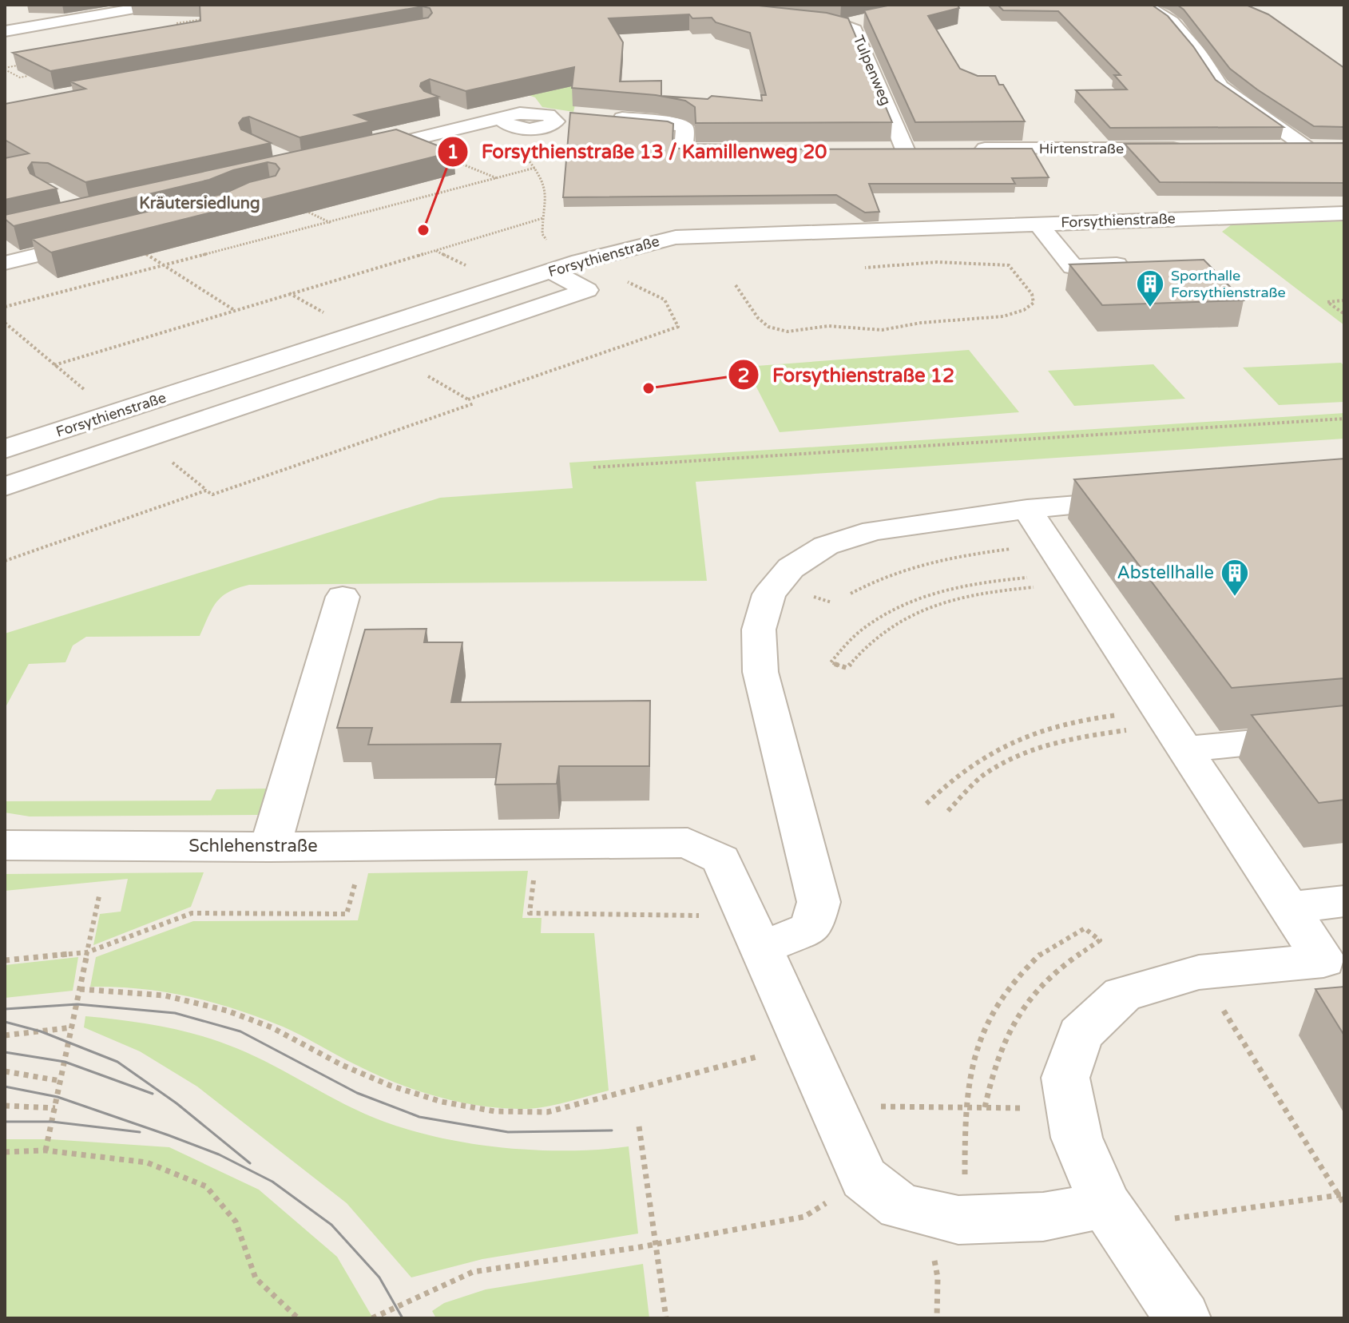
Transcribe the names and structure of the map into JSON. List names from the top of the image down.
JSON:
{
  "streets": {
    "street": [
      "Tulpenweg",
      "Hirtenstraße",
      "Forsythienstraße",
      "Schlehenstraße"
    ]
  },
  "districts": ["Kräutersiedlung"],
  "places": {
    "other": ["Forsythienstraße 13 / Kamillenweg 20", "Forsythienstraße 12"],
    "building": ["Sporthalle Forsythienstraße", "Abstellhalle"]
  }
}
